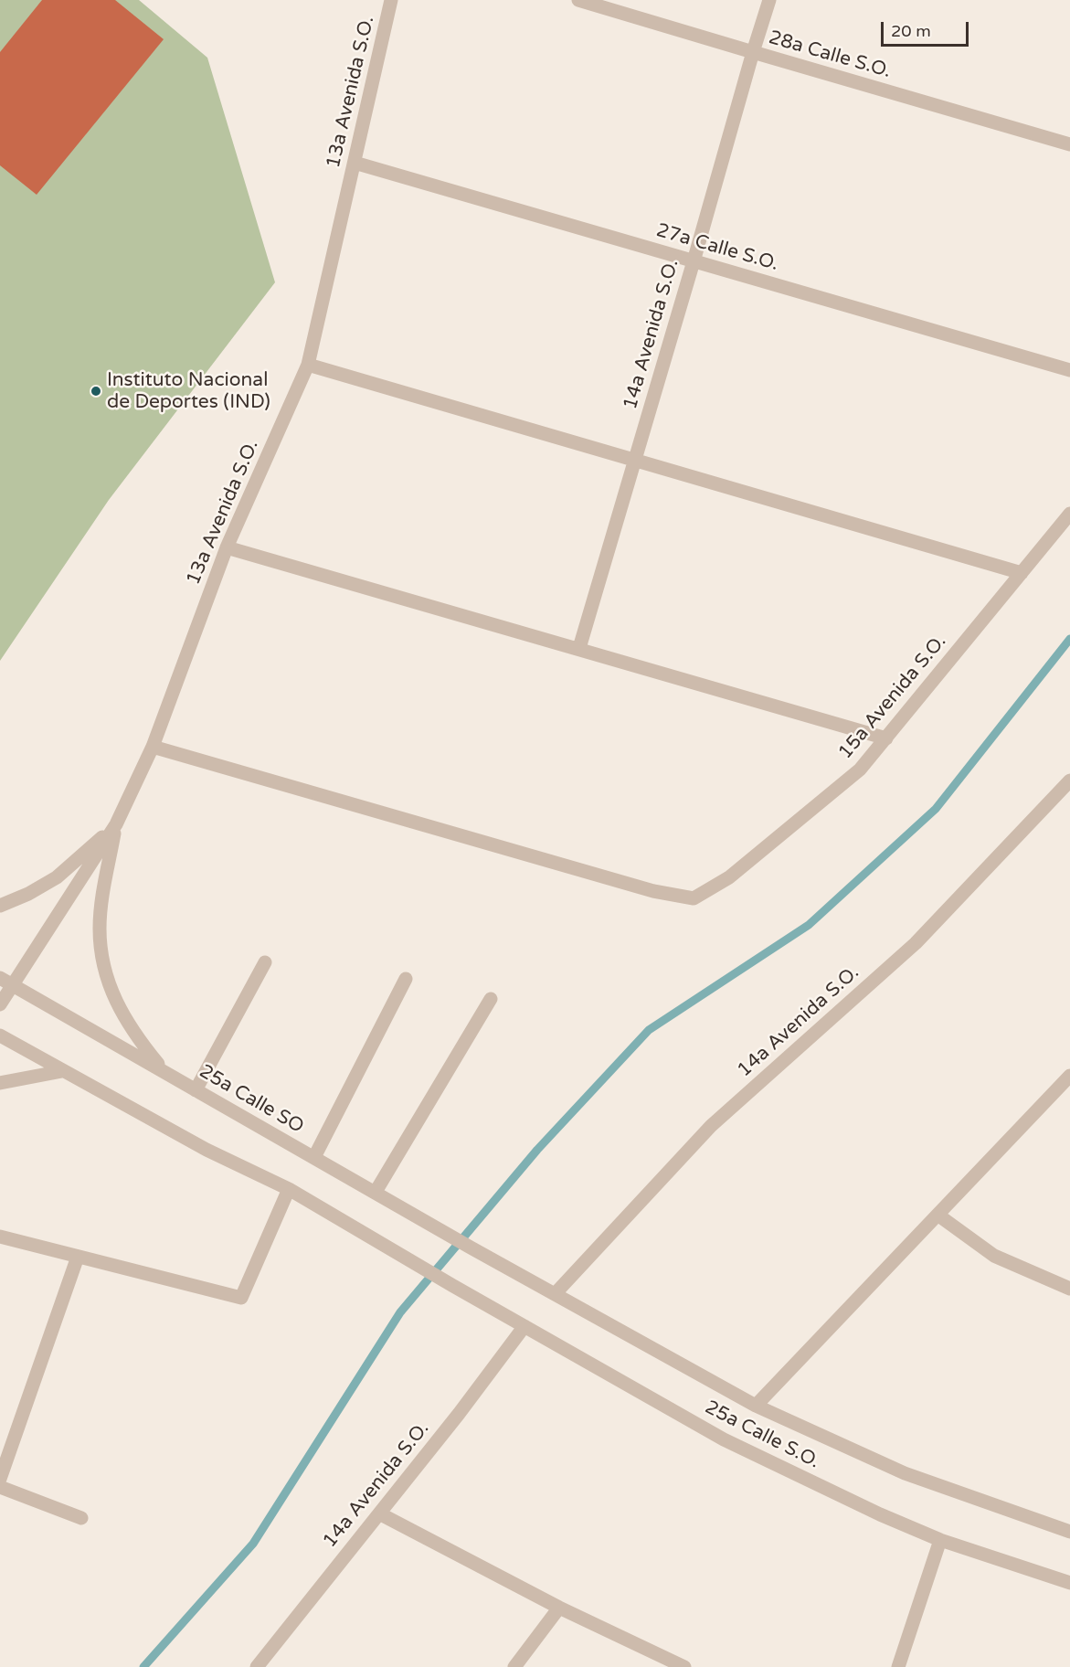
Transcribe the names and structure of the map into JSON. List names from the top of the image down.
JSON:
{
  "streets": {
    "street": [
      "28a Calle S.O.",
      "13a Avenida S.O.",
      "27a Calle S.O.",
      "14a Avenida S.O.",
      "15a Avenida S.O.",
      "25a Calle SO",
      "25a Calle S.O."
    ]
  },
  "crossings": [
    ["28a Calle S.O.", "14a Avenida S.O."],
    ["13a Avenida S.O.", "27a Calle S.O."],
    ["13a Avenida S.O.", "15a Avenida S.O."],
    ["13a Avenida S.O.", "25a Calle SO"],
    ["27a Calle S.O.", "14a Avenida S.O."],
    ["14a Avenida S.O.", "25a Calle S.O."],
    ["25a Calle SO", "25a Calle S.O."]
  ],
  "places": ["Instituto Nacional de Deportes (IND)"],
  "scale_bar": "20 m"
}
